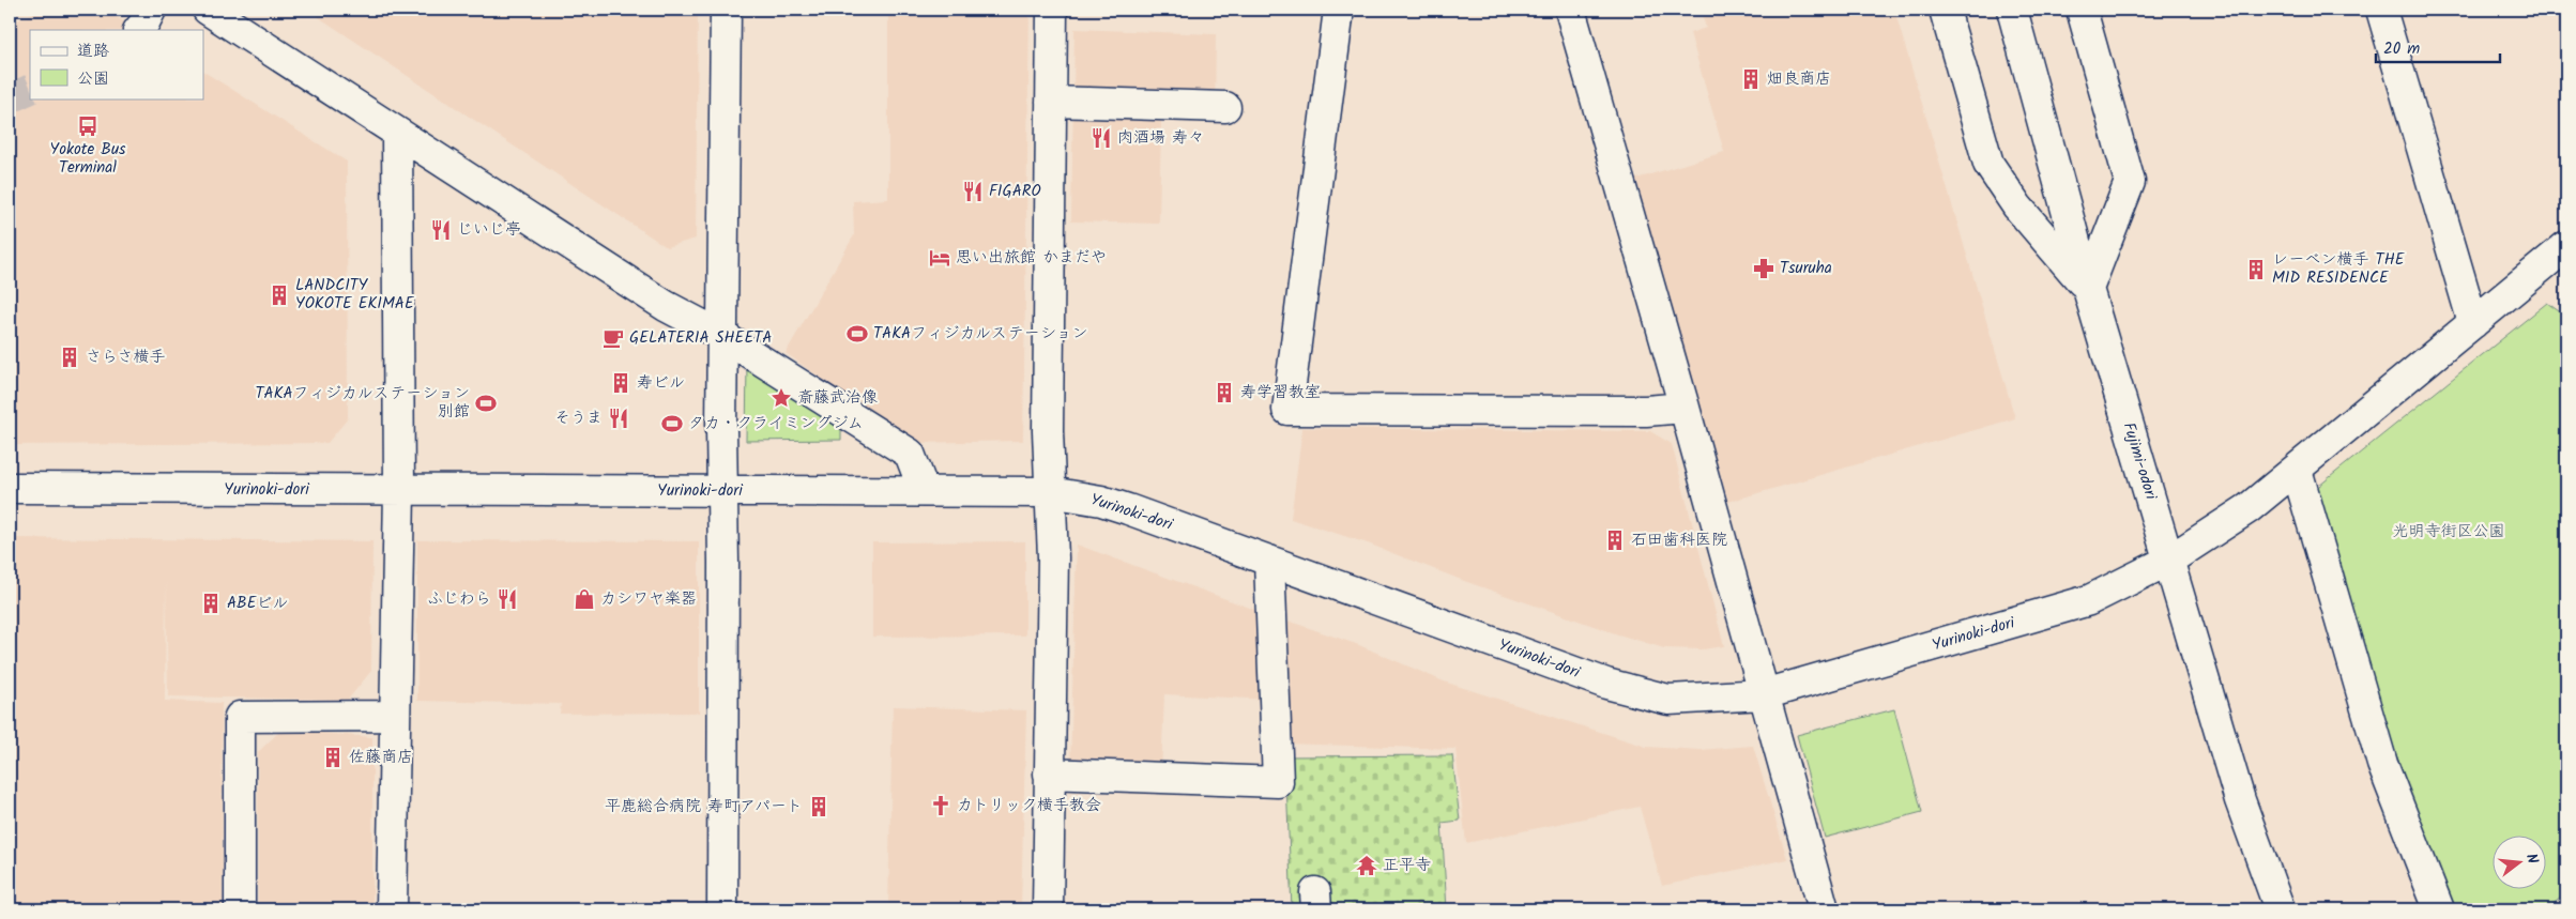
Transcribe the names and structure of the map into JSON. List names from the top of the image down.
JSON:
{
  "streets": {
    "street": ["Fujimi-odori", "Yurinoki-dori"]
  },
  "crossings": [
    ["Fujimi-odori", "Yurinoki-dori"]
  ],
  "parks": ["光明寺街区公園"],
  "places": {
    "building": [
      "畑良商店",
      "レーベン横手 THE MID RESIDENCE",
      "LANDCITY YOKOTE EKIMAE",
      "さらさ横手",
      "寿ビル",
      "寿学習教室",
      "石田歯科医院",
      "ABEビル",
      "佐藤商店",
      "平鹿総合病院 寿町アパート"
    ],
    "bus stop": ["Yokote Bus Terminal"],
    "restaurant": [
      "肉酒場 寿々",
      "FIGARO",
      "じいじ亭",
      "そうま",
      "ふじわら"
    ],
    "hotel": ["思い出旅館 かまだや"],
    "pharmacy": ["Tsuruha"],
    "sports": ["TAKAフィジカルステーション", "TAKAフィジカルステーション 別館", "タカ・クライミングジム"],
    "cafe": ["GELATERIA SHEETA"],
    "place": ["斎藤武治像"],
    "shop": ["カシワヤ楽器"],
    "church": ["カトリック横手教会"],
    "temple": ["正平寺"]
  },
  "legend": ["道路", "公園"],
  "scale_bar": "20 m",
  "north": "right"
}
